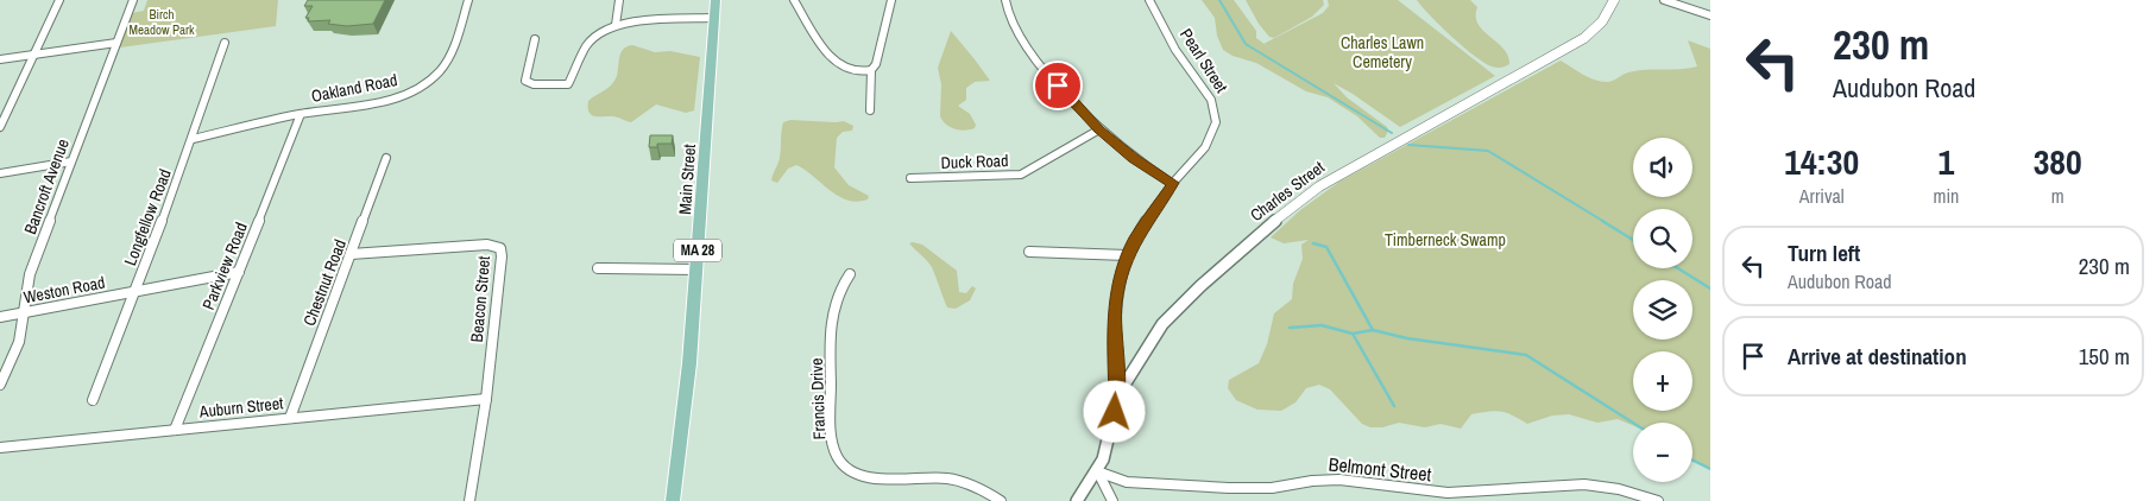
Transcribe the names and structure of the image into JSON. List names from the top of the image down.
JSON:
{
  "streets": {
    "main road": ["Main Street", "MA 28"],
    "street": [
      "Pearl Street",
      "Oakland Road",
      "Duck Road",
      "Bancroft Avenue",
      "Charles Street",
      "Longfellow Road",
      "Parkview Road",
      "Chestnut Road",
      "Weston Road",
      "Beacon Street",
      "Francis Drive",
      "Auburn Street",
      "Belmont Street"
    ]
  },
  "crossings": [
    ["Pearl Street", "Charles Street"],
    ["Oakland Road", "Longfellow Road"],
    ["Oakland Road", "Parkview Road"],
    ["Bancroft Avenue", "Weston Road"],
    ["Charles Street", "Belmont Street"],
    ["Longfellow Road", "Weston Road"],
    ["Parkview Road", "Weston Road"],
    ["Parkview Road", "Auburn Street"],
    ["Chestnut Road", "Beacon Street"],
    ["Chestnut Road", "Auburn Street"],
    ["Beacon Street", "Auburn Street"]
  ],
  "parks": ["Birch Meadow Park", "Charles Lawn Cemetery", "Timberneck Swamp"],
  "page": {
    "turn": ["230 m", "Audubon Road"],
    "eta": [
      "14:30",
      "Arrival",
      "1",
      "min",
      "380",
      "m"
    ],
    "map_buttons": ["+", "−"],
    "list": [
      {
        "name": "Turn left",
        "note": "Audubon Road",
        "value": "230 m"
      },
      {
        "name": "Arrive at destination",
        "value": "150 m"
      }
    ]
  }
}
